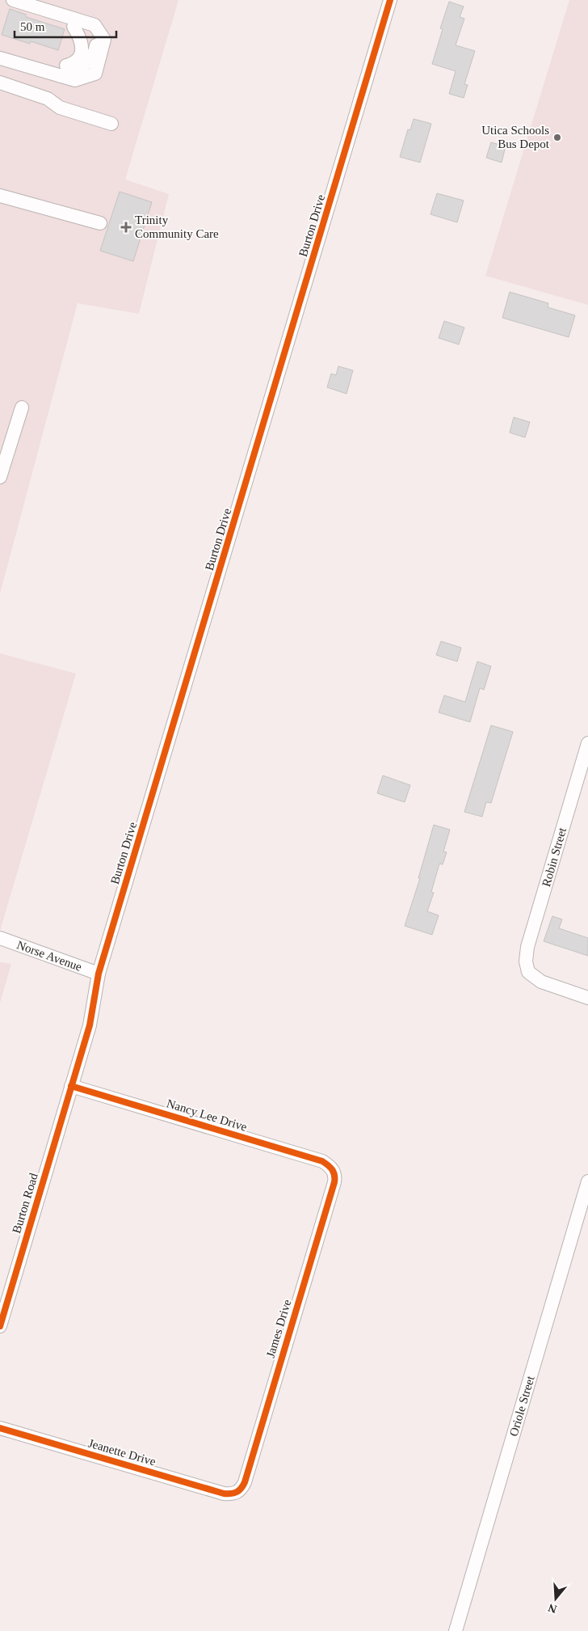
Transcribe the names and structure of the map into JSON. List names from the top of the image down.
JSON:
{
  "streets": {
    "street": [
      "Burton Drive",
      "Robin Street",
      "Norse Avenue",
      "Nancy Lee Drive",
      "Burton Road",
      "James Drive",
      "Oriole Street",
      "Jeanette Drive"
    ]
  },
  "crossings": [
    ["Burton Drive", "Norse Avenue"],
    ["Burton Drive", "Nancy Lee Drive"],
    ["Burton Drive", "Burton Road"],
    ["Nancy Lee Drive", "Burton Road"],
    ["Nancy Lee Drive", "James Drive"],
    ["James Drive", "Jeanette Drive"]
  ],
  "places": {
    "other": ["Utica Schools Bus Depot"],
    "health": ["Trinity Community Care"]
  },
  "scale_bar": "50 m",
  "north": "bottom"
}
